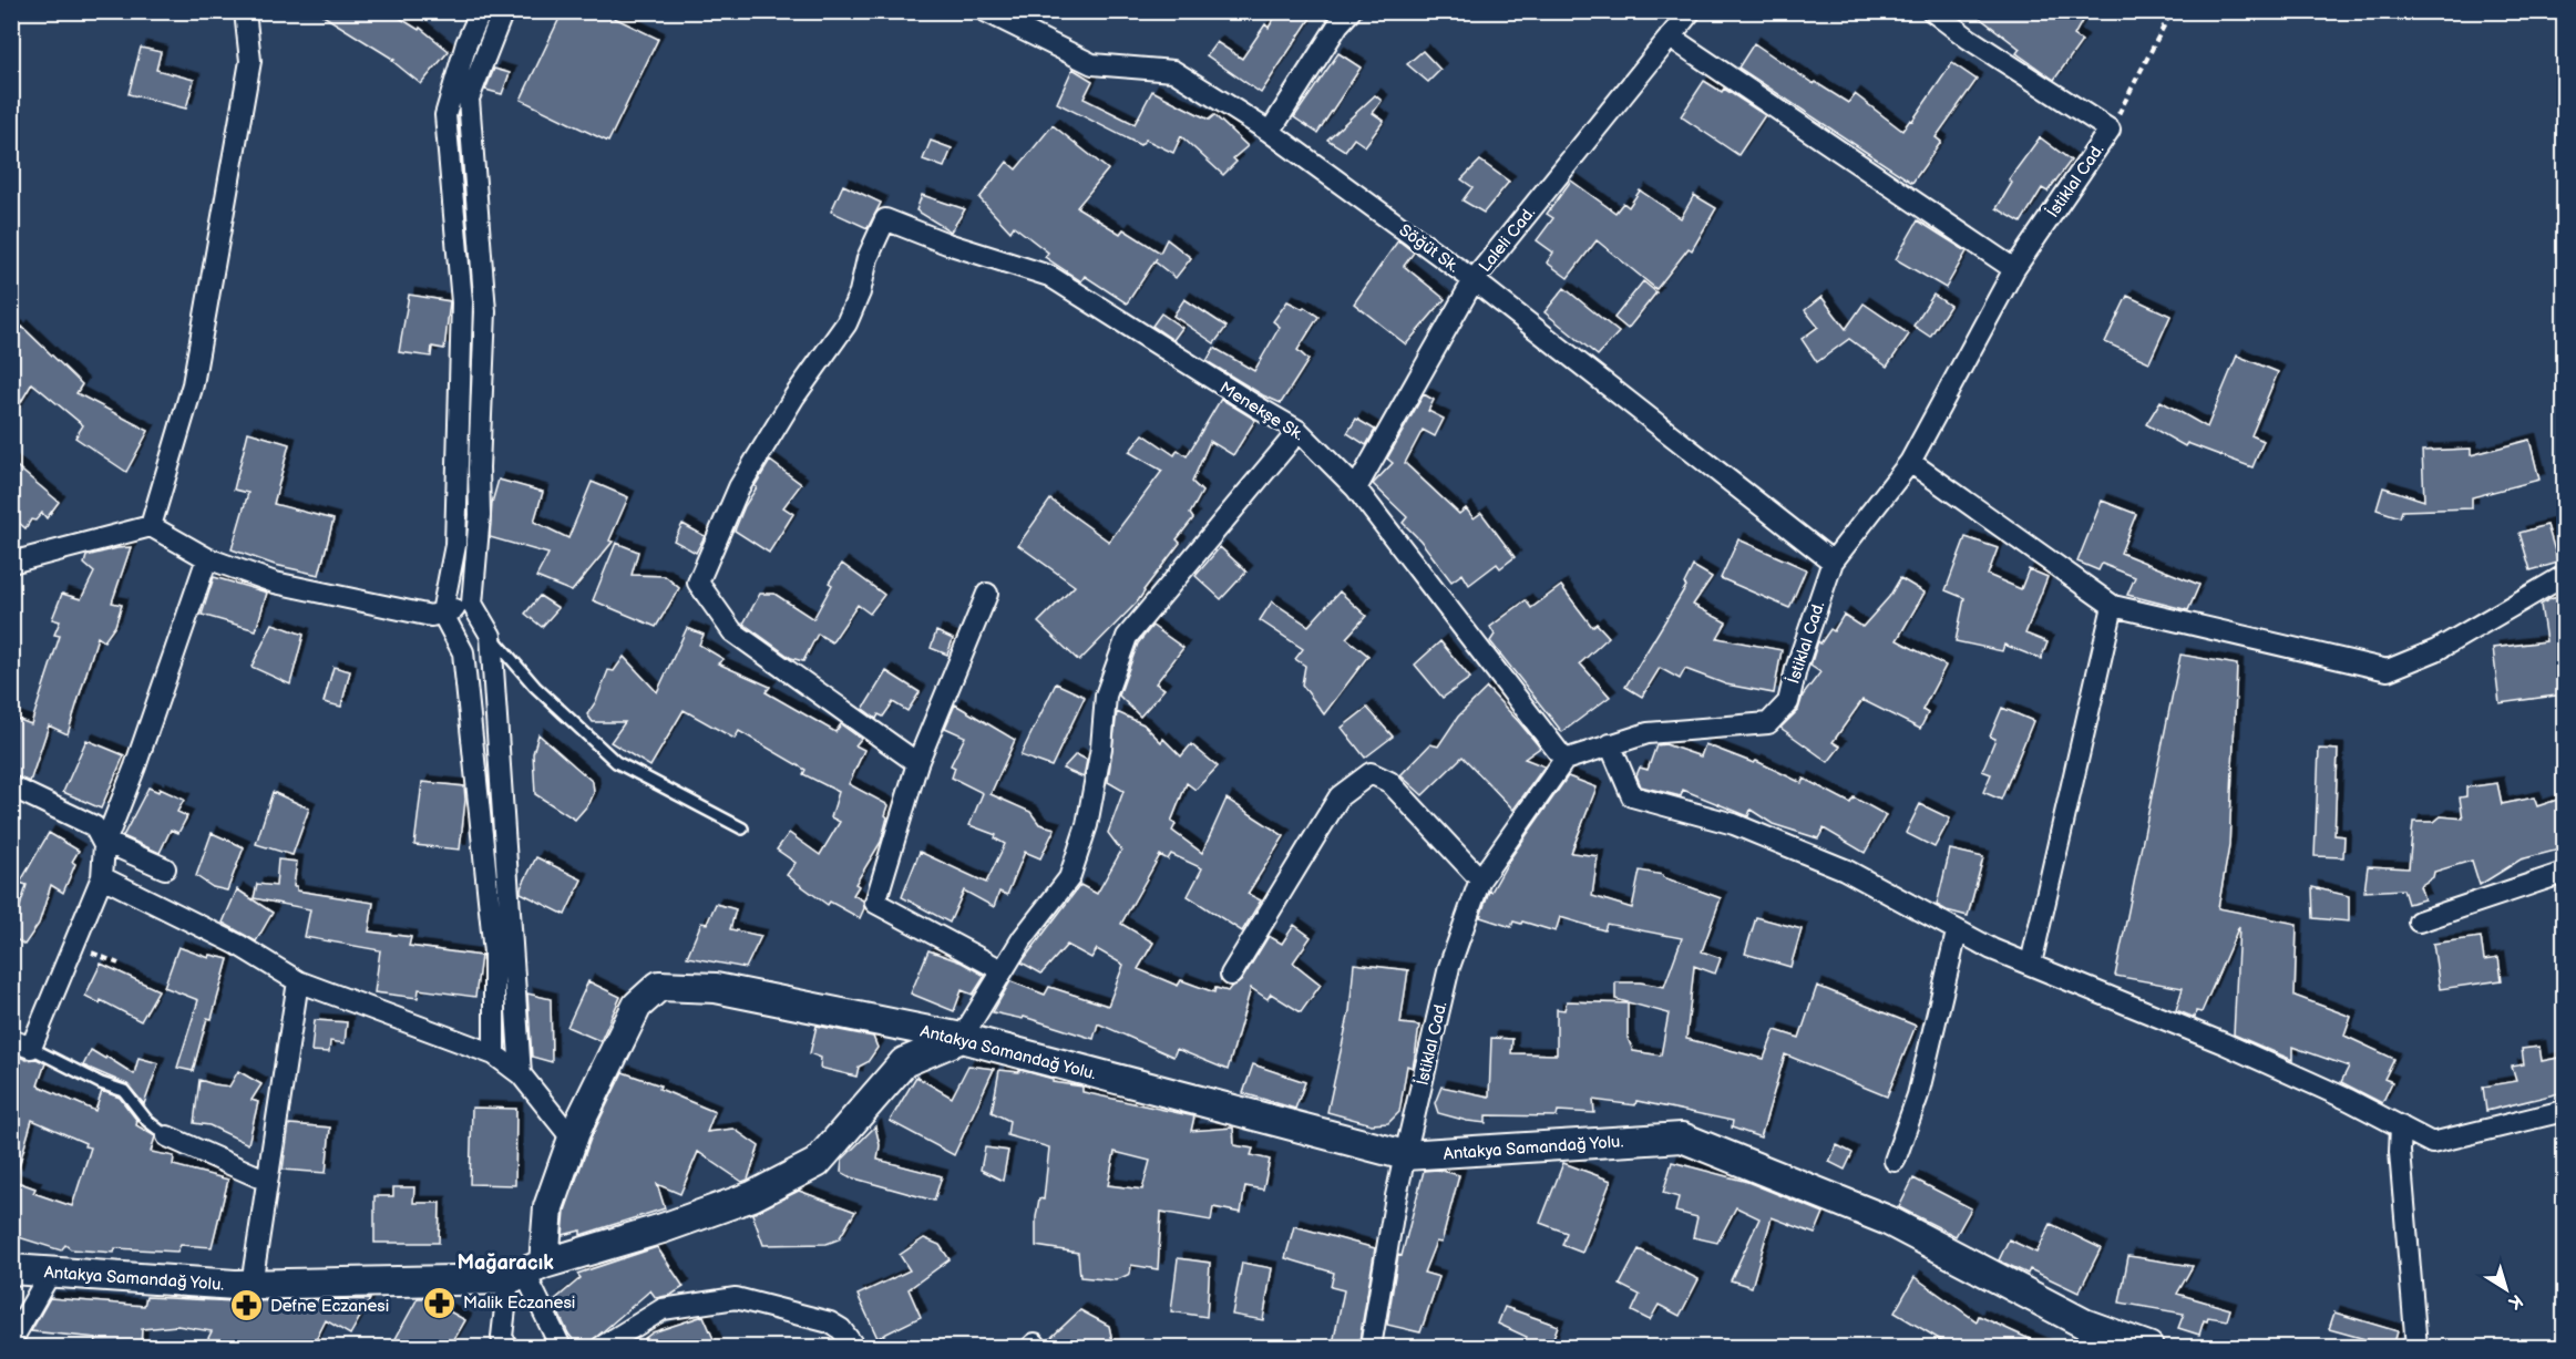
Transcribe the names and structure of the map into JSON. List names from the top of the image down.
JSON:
{
  "streets": {
    "street": [
      "İstiklal Cad.",
      "Laleli Cad.",
      "Söğüt Sk.",
      "Menekşe Sk.",
      "Antakya Samandağ Yolu."
    ]
  },
  "crossings": [
    ["İstiklal Cad.", "Söğüt Sk."],
    ["İstiklal Cad.", "Menekşe Sk."],
    ["İstiklal Cad.", "Antakya Samandağ Yolu."],
    ["Laleli Cad.", "Söğüt Sk."],
    ["Laleli Cad.", "Menekşe Sk."]
  ],
  "districts": ["Mağaracık"],
  "places": {
    "pharmacy": ["Malik Eczanesi", "Defne Eczanesi"]
  },
  "north": "bottom right"
}
